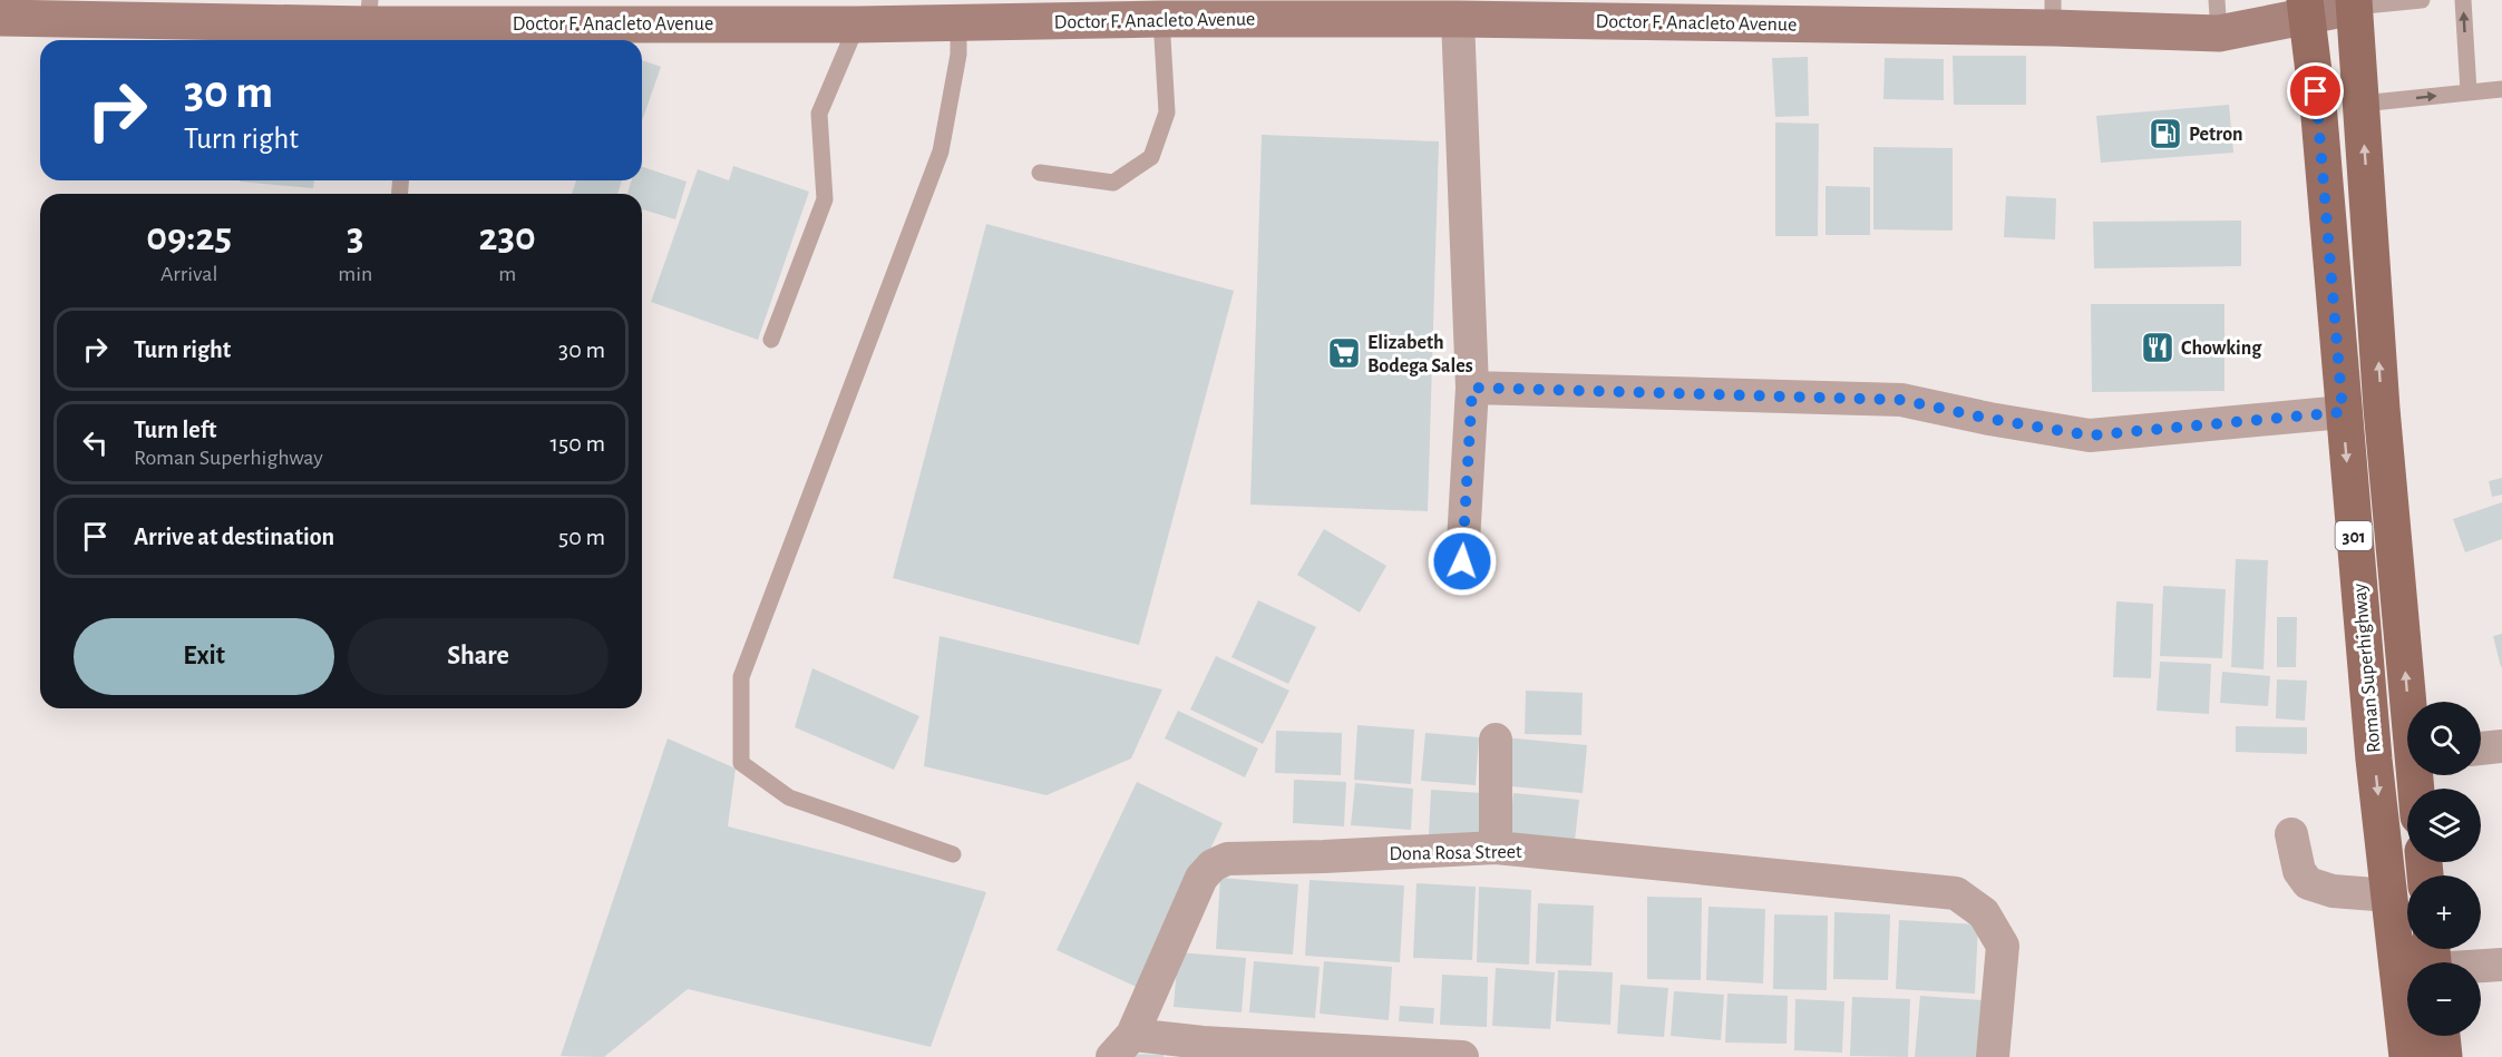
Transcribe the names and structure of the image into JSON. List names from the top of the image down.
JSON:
{
  "streets": {
    "main road": ["Doctor F. Anacleto Avenue", "301", "Roman Superhighway"],
    "street": ["Dona Rosa Street"]
  },
  "crossings": [
    ["Doctor F. Anacleto Avenue", "Roman Superhighway"]
  ],
  "places": {
    "fuel station": ["Petron"],
    "restaurant": ["Chowking"],
    "supermarket": ["Elizabeth Bodega Sales"]
  },
  "page": {
    "turn": ["30 m", "Turn right"],
    "eta": [
      "09:25",
      "Arrival",
      "3",
      "min",
      "230",
      "m"
    ],
    "list": [
      {
        "name": "Turn right",
        "value": "30 m"
      },
      {
        "name": "Turn left",
        "note": "Roman Superhighway",
        "value": "150 m"
      },
      {
        "name": "Arrive at destination",
        "value": "50 m"
      }
    ],
    "buttons": ["Exit", "Share"],
    "map_buttons": ["+", "−"]
  }
}
